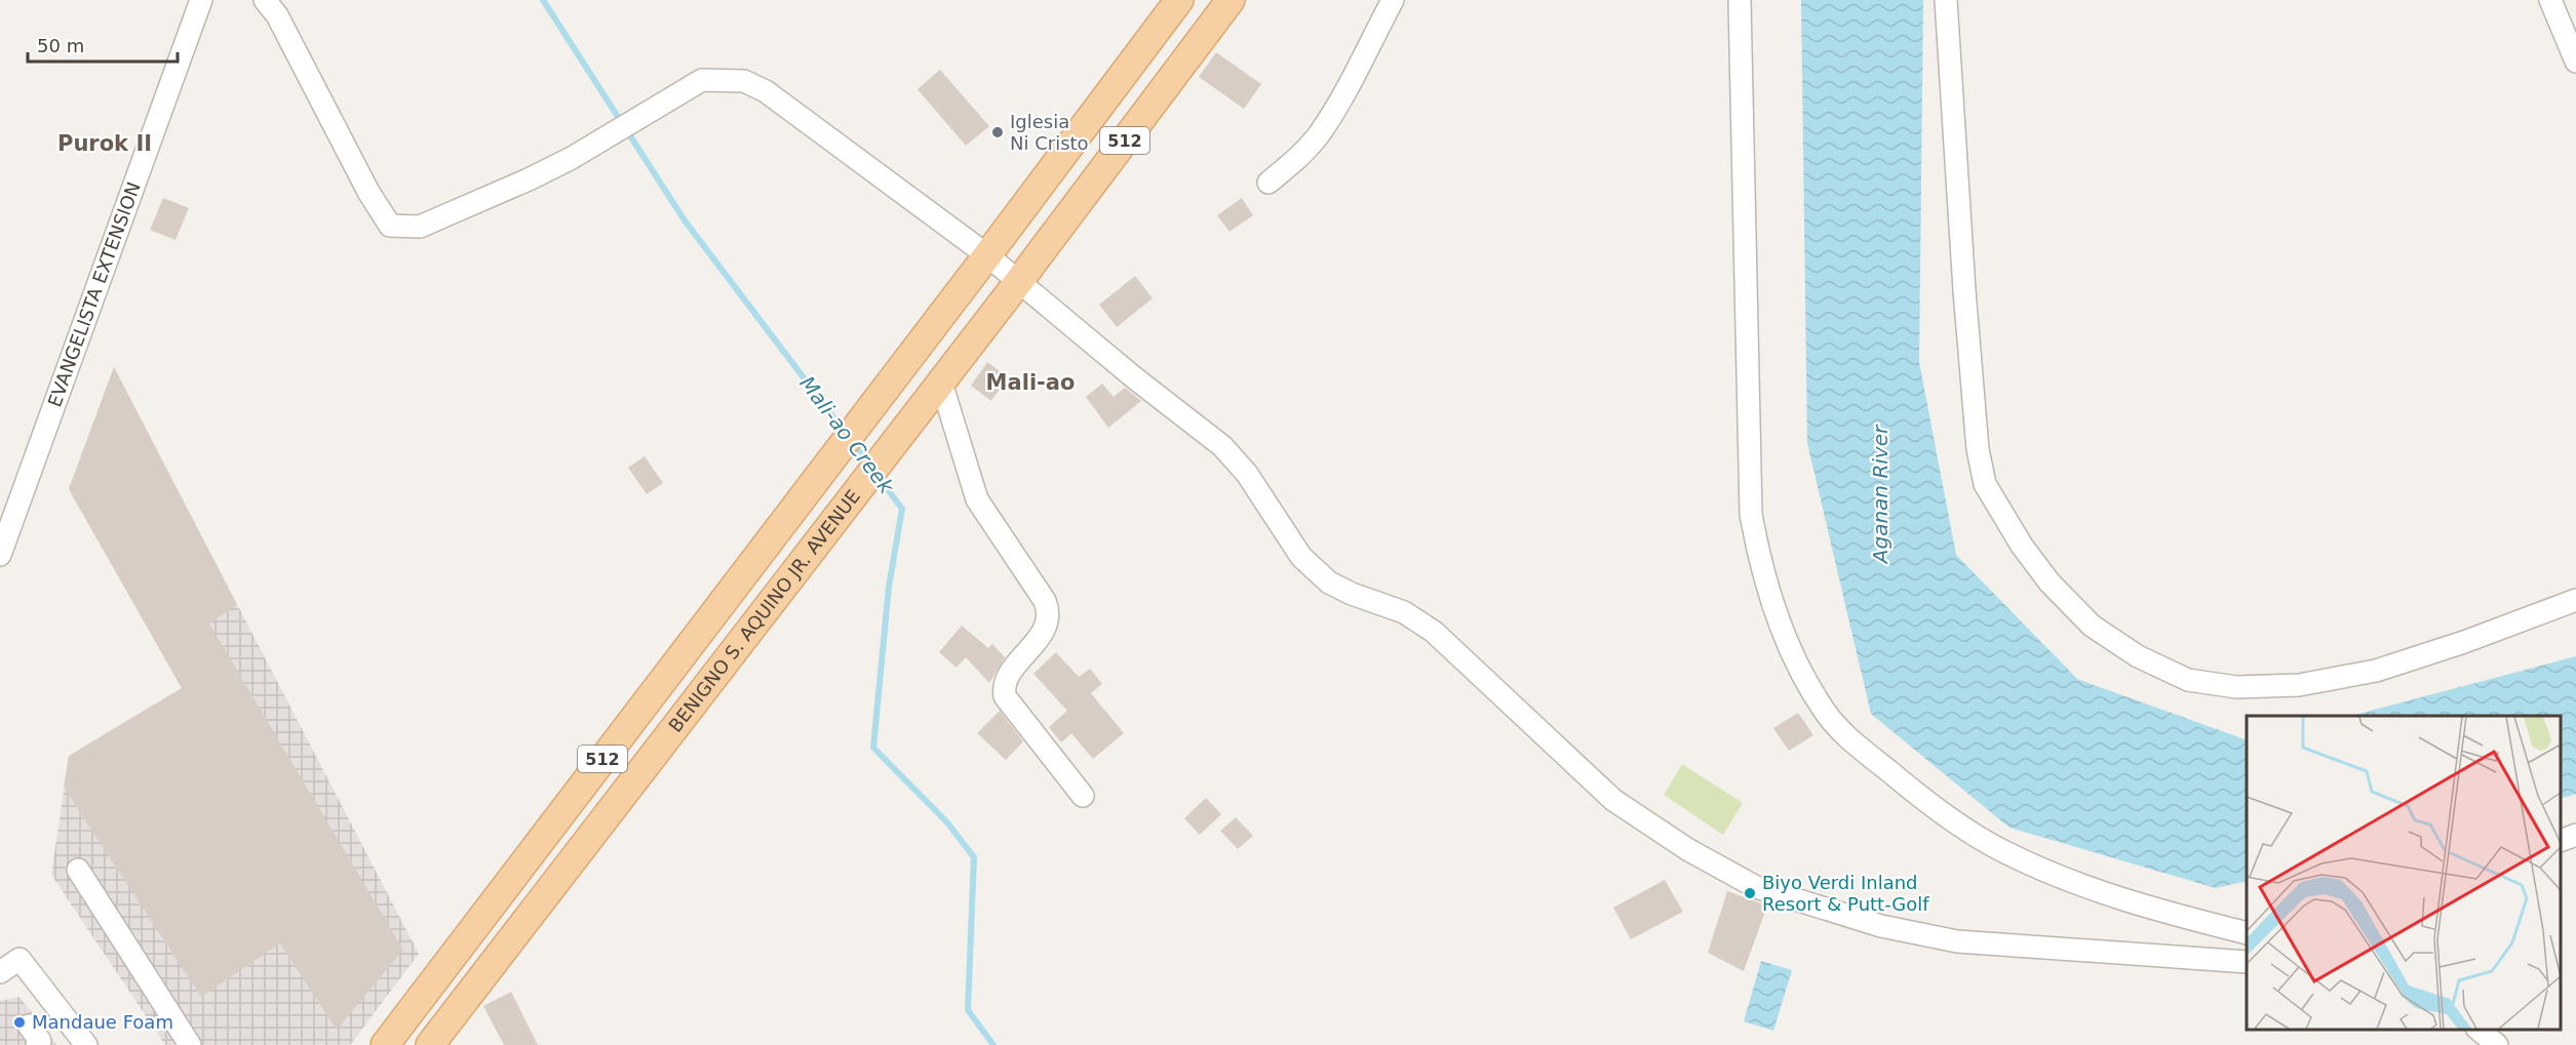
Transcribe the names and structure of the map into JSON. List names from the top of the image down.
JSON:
{
  "streets": {
    "main road": ["512", "BENIGNO S. AQUINO JR. AVENUE"],
    "street": ["EVANGELISTA EXTENSION"]
  },
  "districts": ["Purok II", "Mali-ao"],
  "water": ["Mali-ao Creek", "Aganan River"],
  "places": ["Iglesia Ni Cristo", "Biyo Verdi Inland Resort & Putt-Golf", "Mandaue Foam"],
  "scale_bar": "50 m"
}
